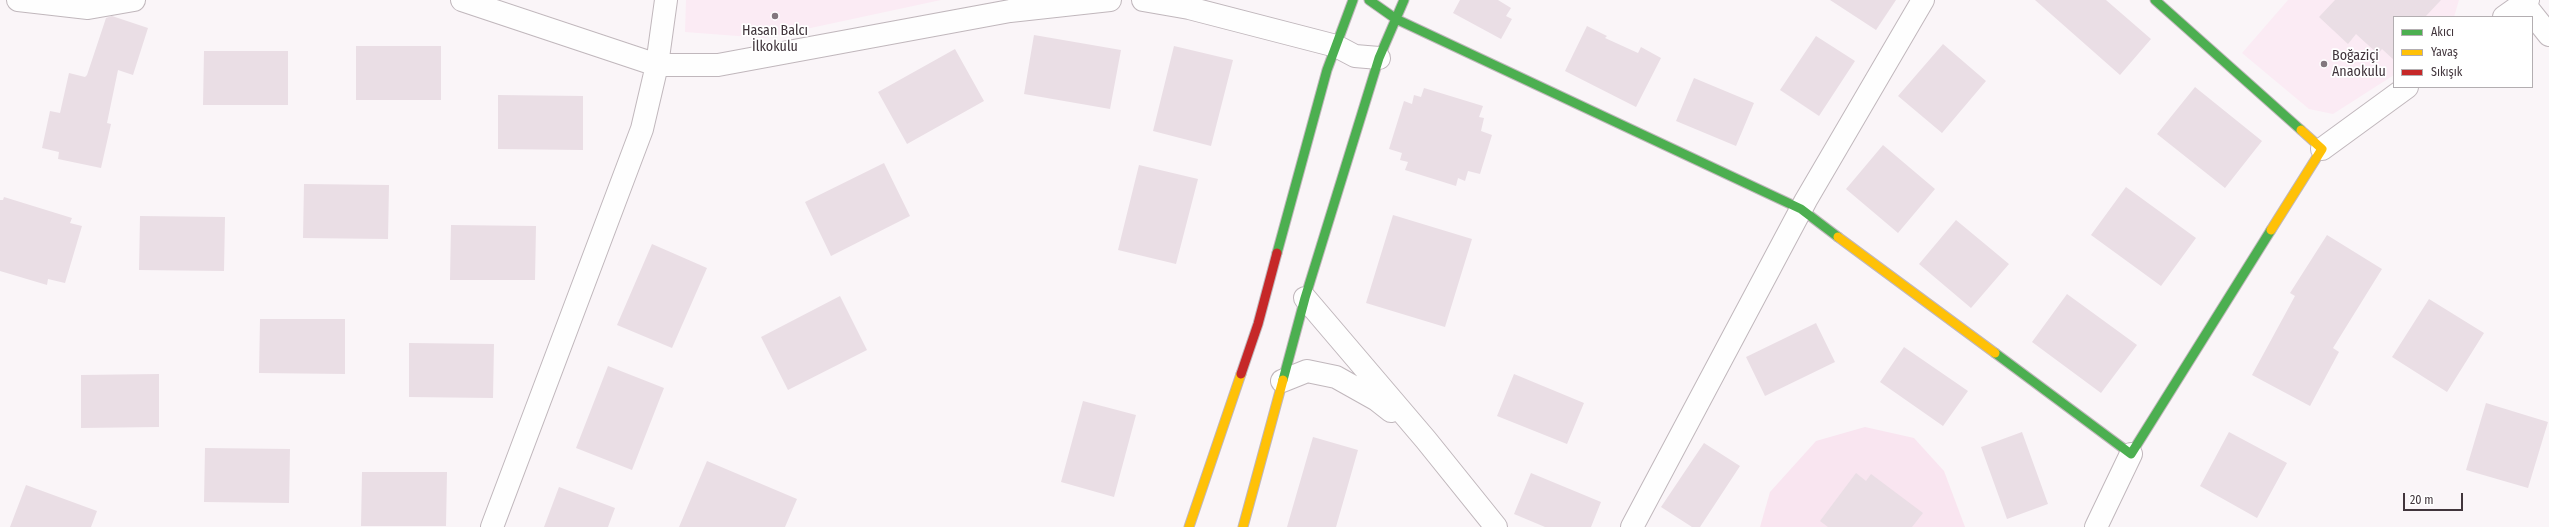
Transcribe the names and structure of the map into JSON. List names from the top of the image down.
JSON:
{
  "places": ["Hasan Balcı İlkokulu", "Boğaziçi Anaokulu"],
  "legend": ["Akıcı", "Yavaş", "Sıkışık"],
  "scale_bar": "20 m"
}
